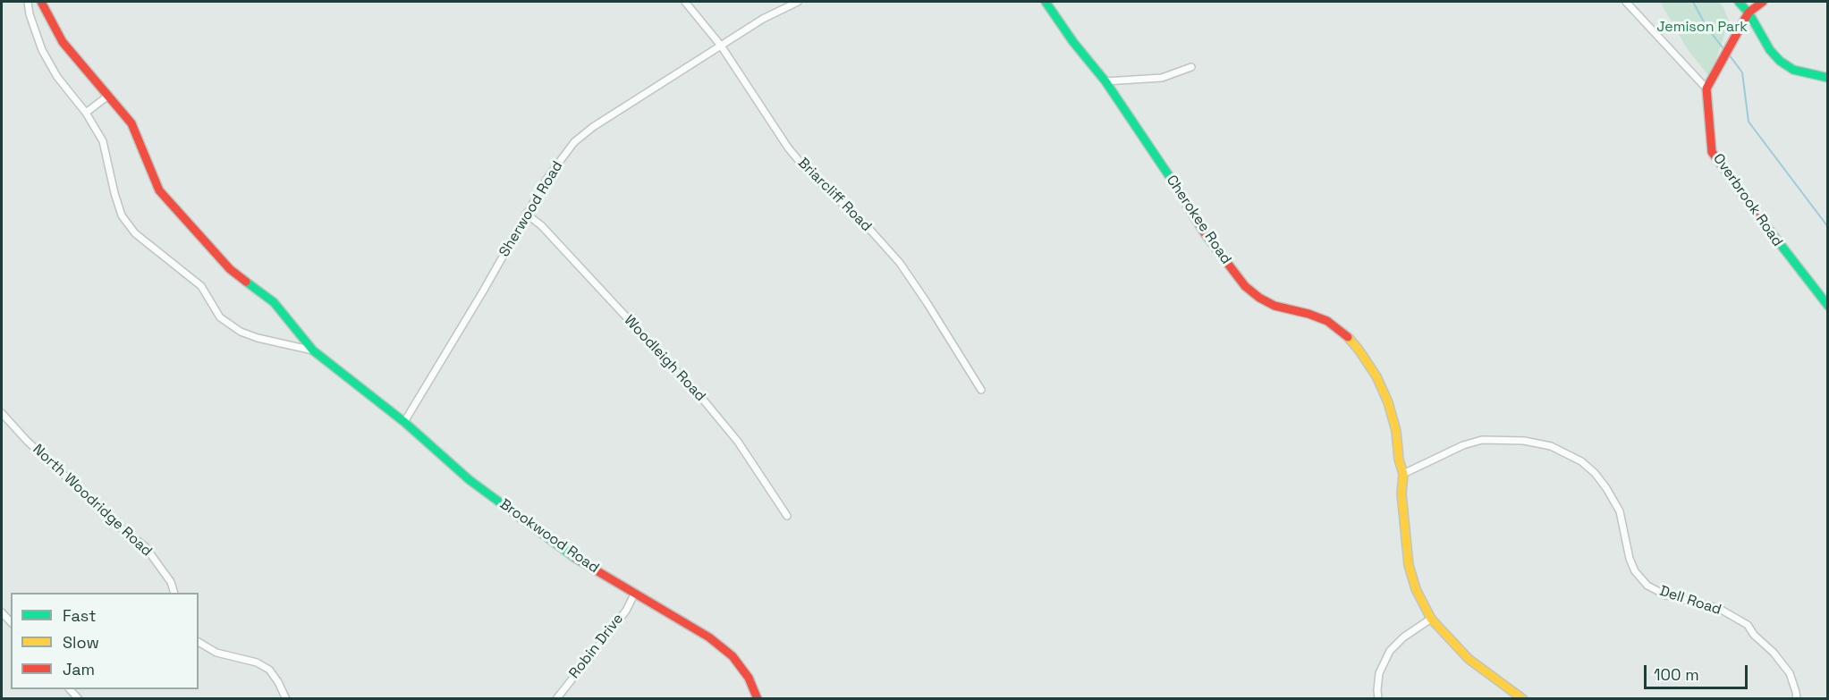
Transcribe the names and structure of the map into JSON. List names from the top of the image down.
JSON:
{
  "streets": {
    "street": [
      "Briarcliff Road",
      "Overbrook Road",
      "Sherwood Road",
      "Cherokee Road",
      "Woodleigh Road",
      "North Woodridge Road",
      "Brookwood Road",
      "Dell Road",
      "Robin Drive"
    ]
  },
  "crossings": [
    ["Briarcliff Road", "Sherwood Road"],
    ["Sherwood Road", "Woodleigh Road"],
    ["Sherwood Road", "Brookwood Road"],
    ["Cherokee Road", "Dell Road"],
    ["Brookwood Road", "Robin Drive"]
  ],
  "parks": ["Jemison Park"],
  "legend": ["Fast", "Slow", "Jam"],
  "scale_bar": "100 m"
}
